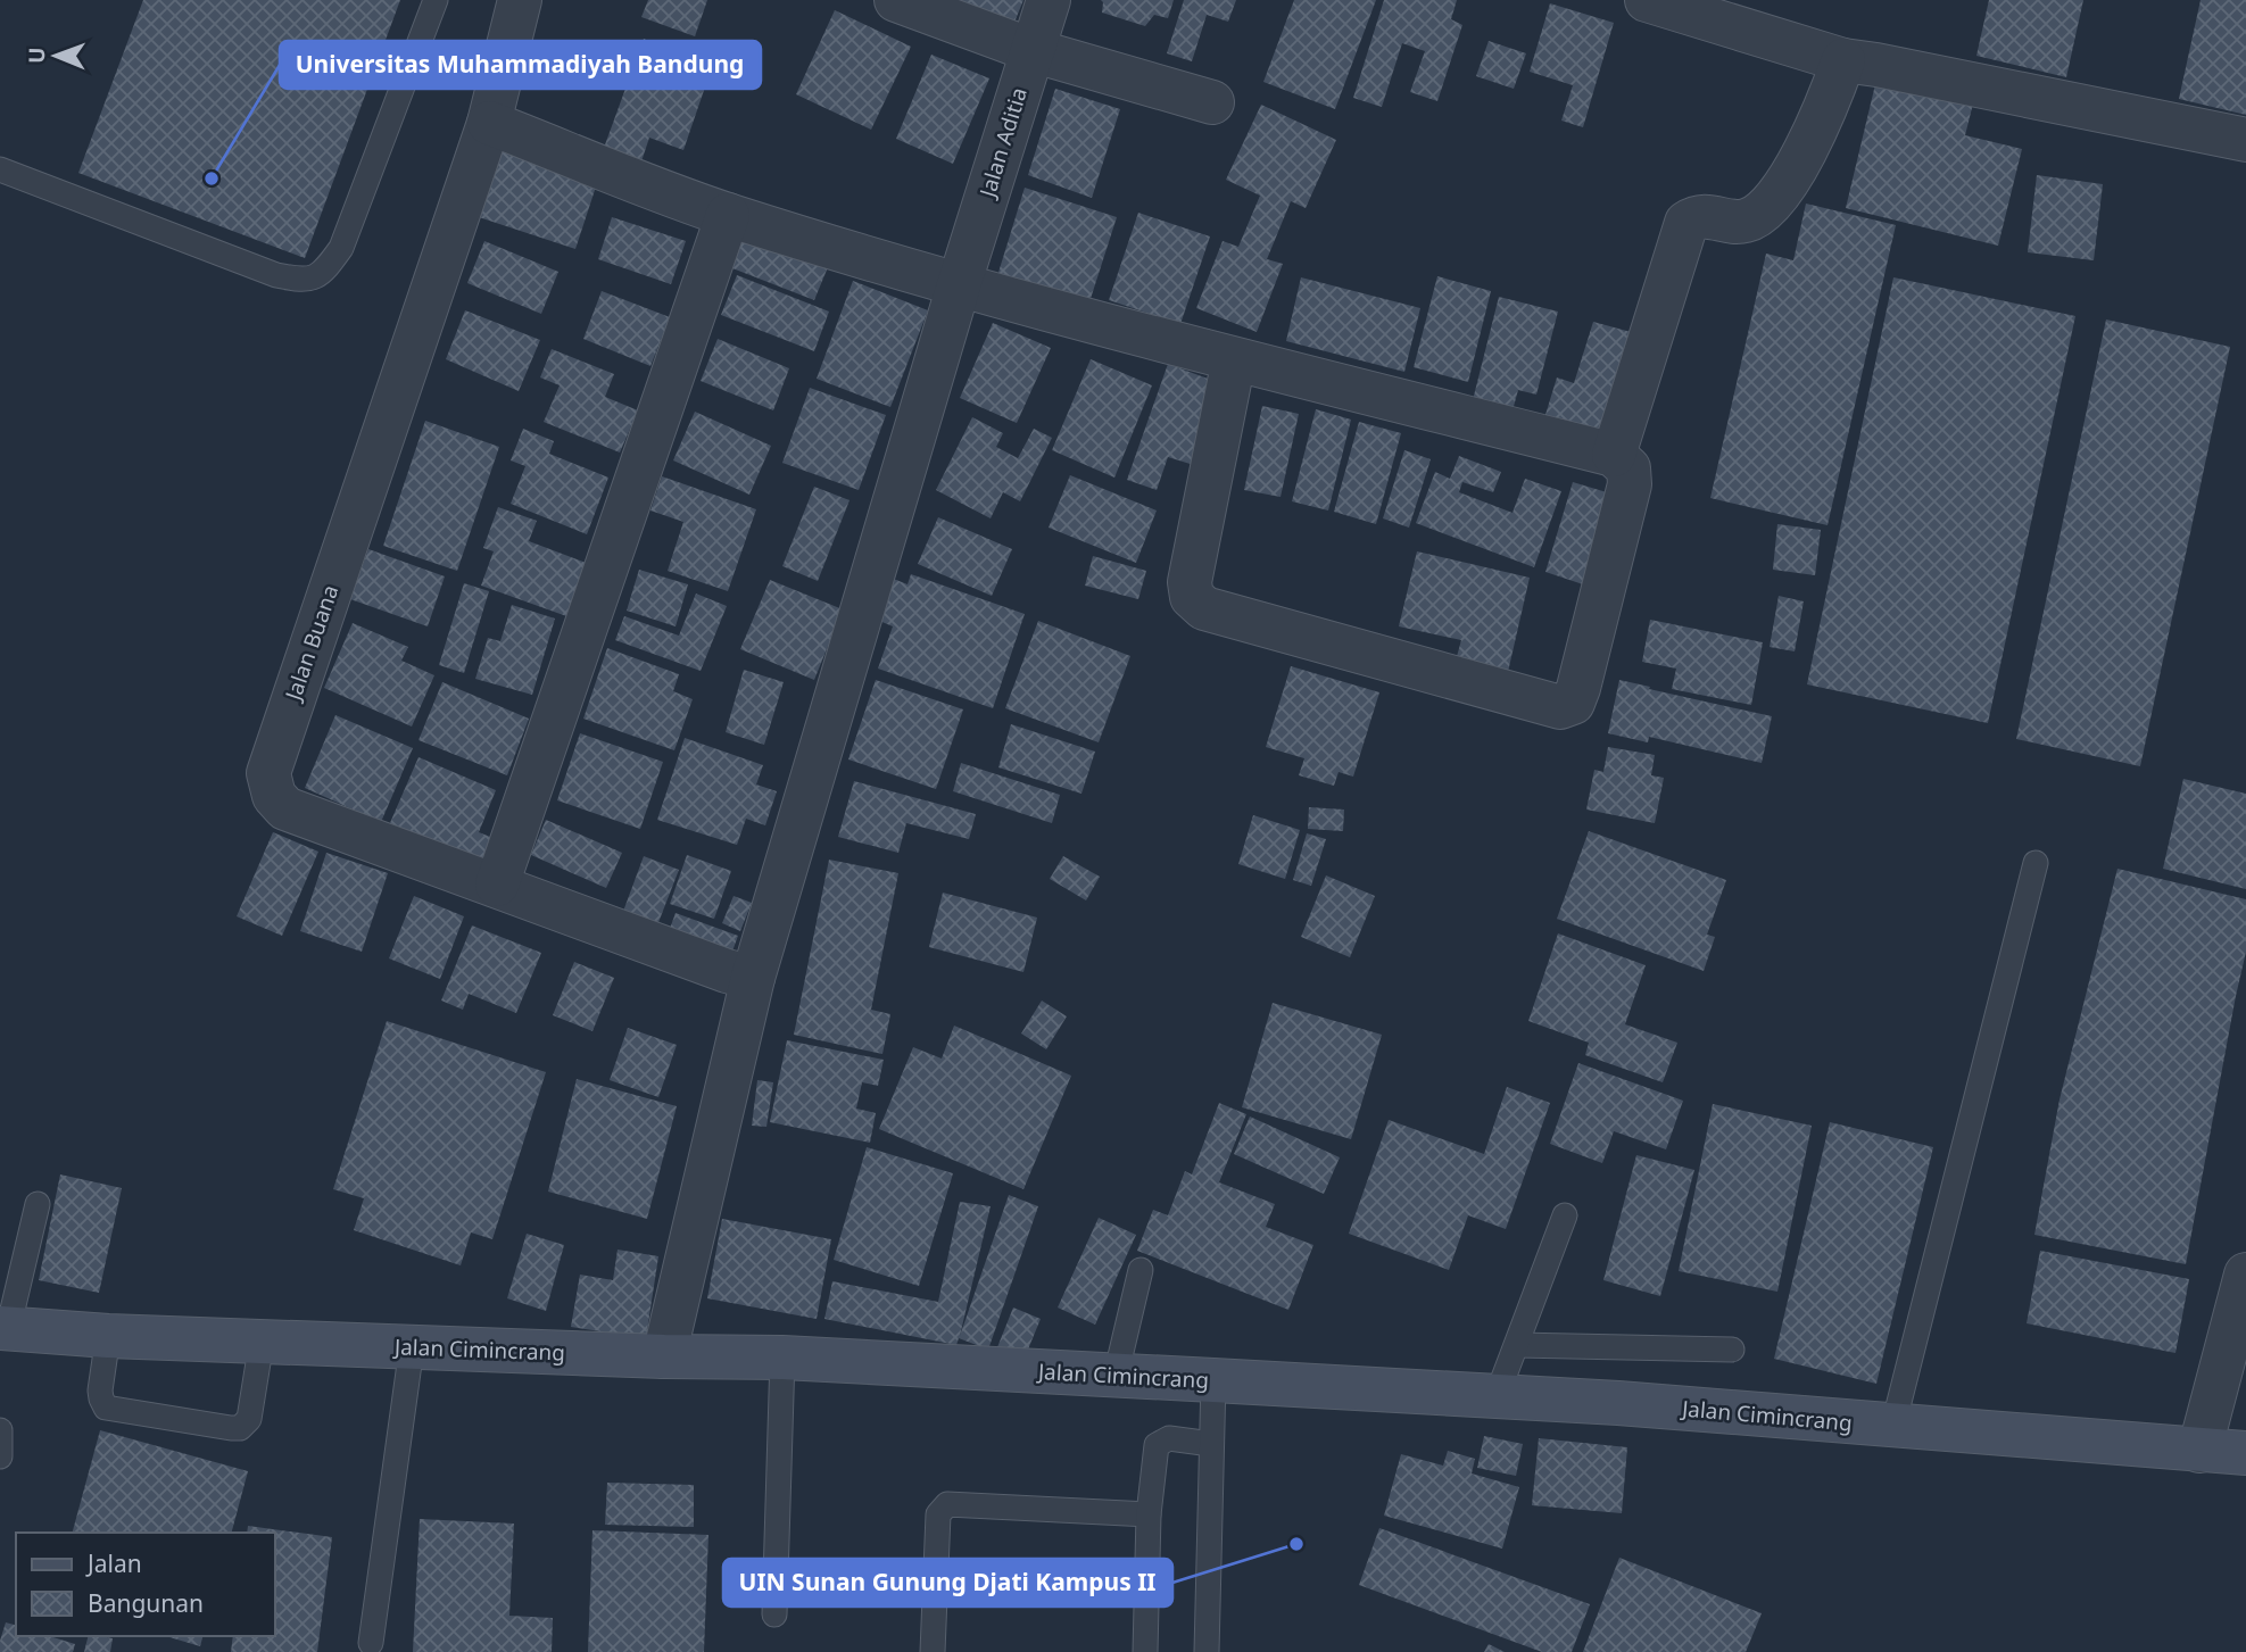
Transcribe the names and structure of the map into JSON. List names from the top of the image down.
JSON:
{
  "streets": {
    "main road": ["Jalan Cimincrang"],
    "street": ["Jalan Aditia", "Jalan Buana"]
  },
  "crossings": [
    ["Jalan Aditia", "Jalan Buana"],
    ["Jalan Aditia", "Jalan Cimincrang"]
  ],
  "places": ["Universitas Muhammadiyah Bandung", "UIN Sunan Gunung Djati Kampus II"],
  "legend": ["Jalan", "Bangunan"],
  "north": "left"
}
